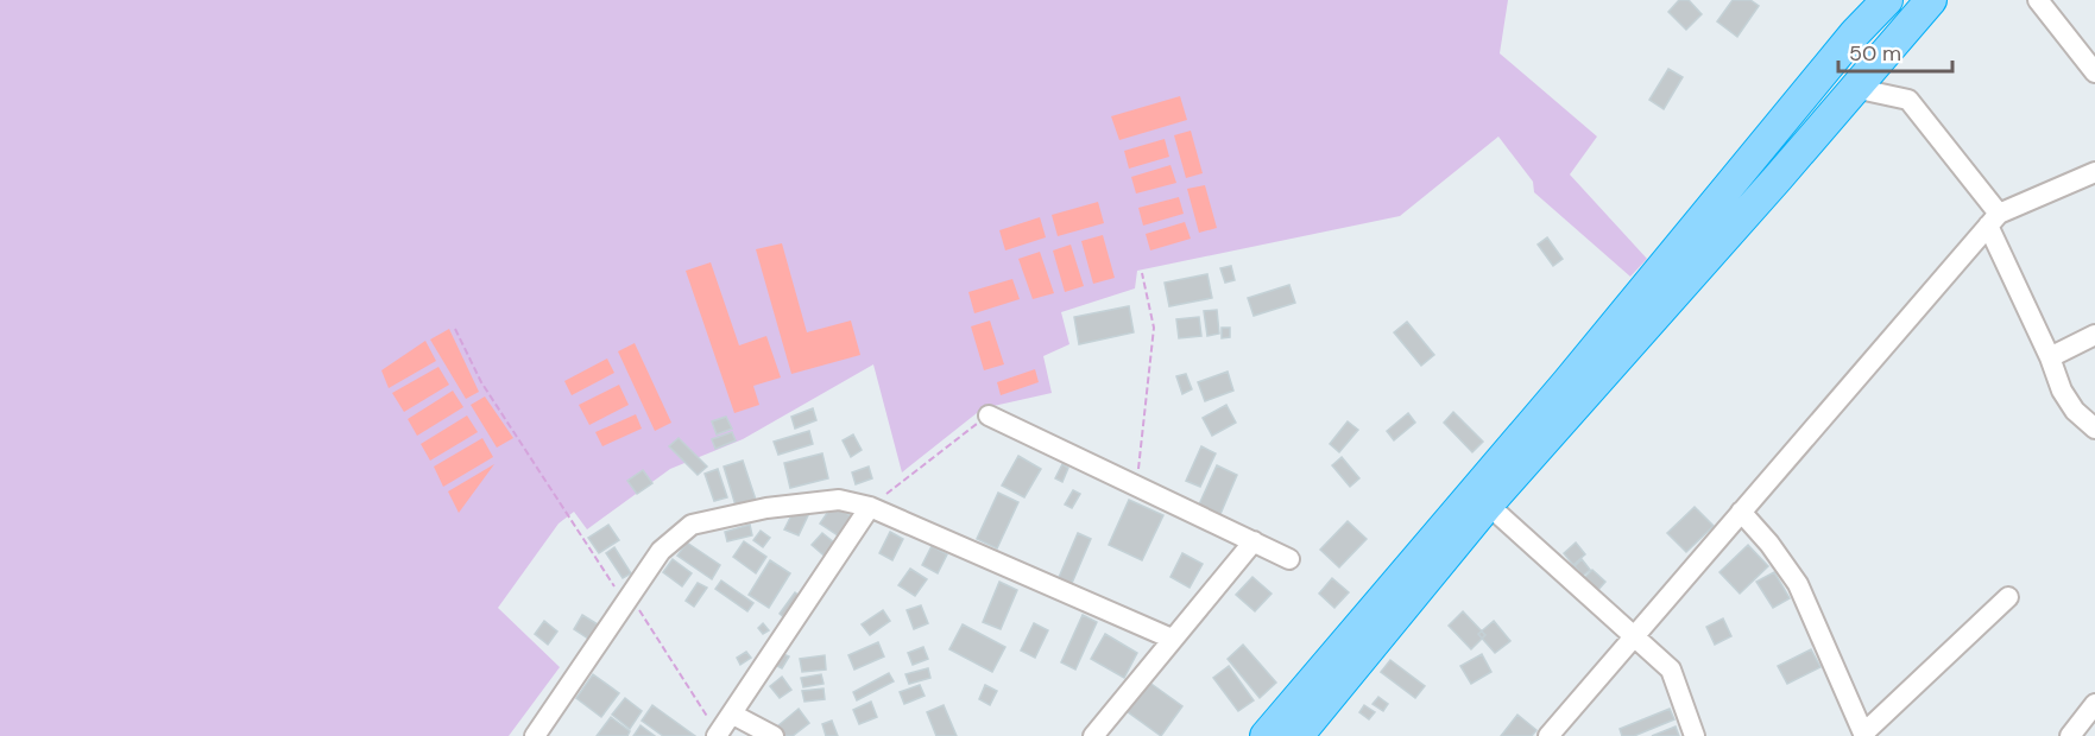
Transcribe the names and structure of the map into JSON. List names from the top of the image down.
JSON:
{
  "scale_bar": "50 m"
}
